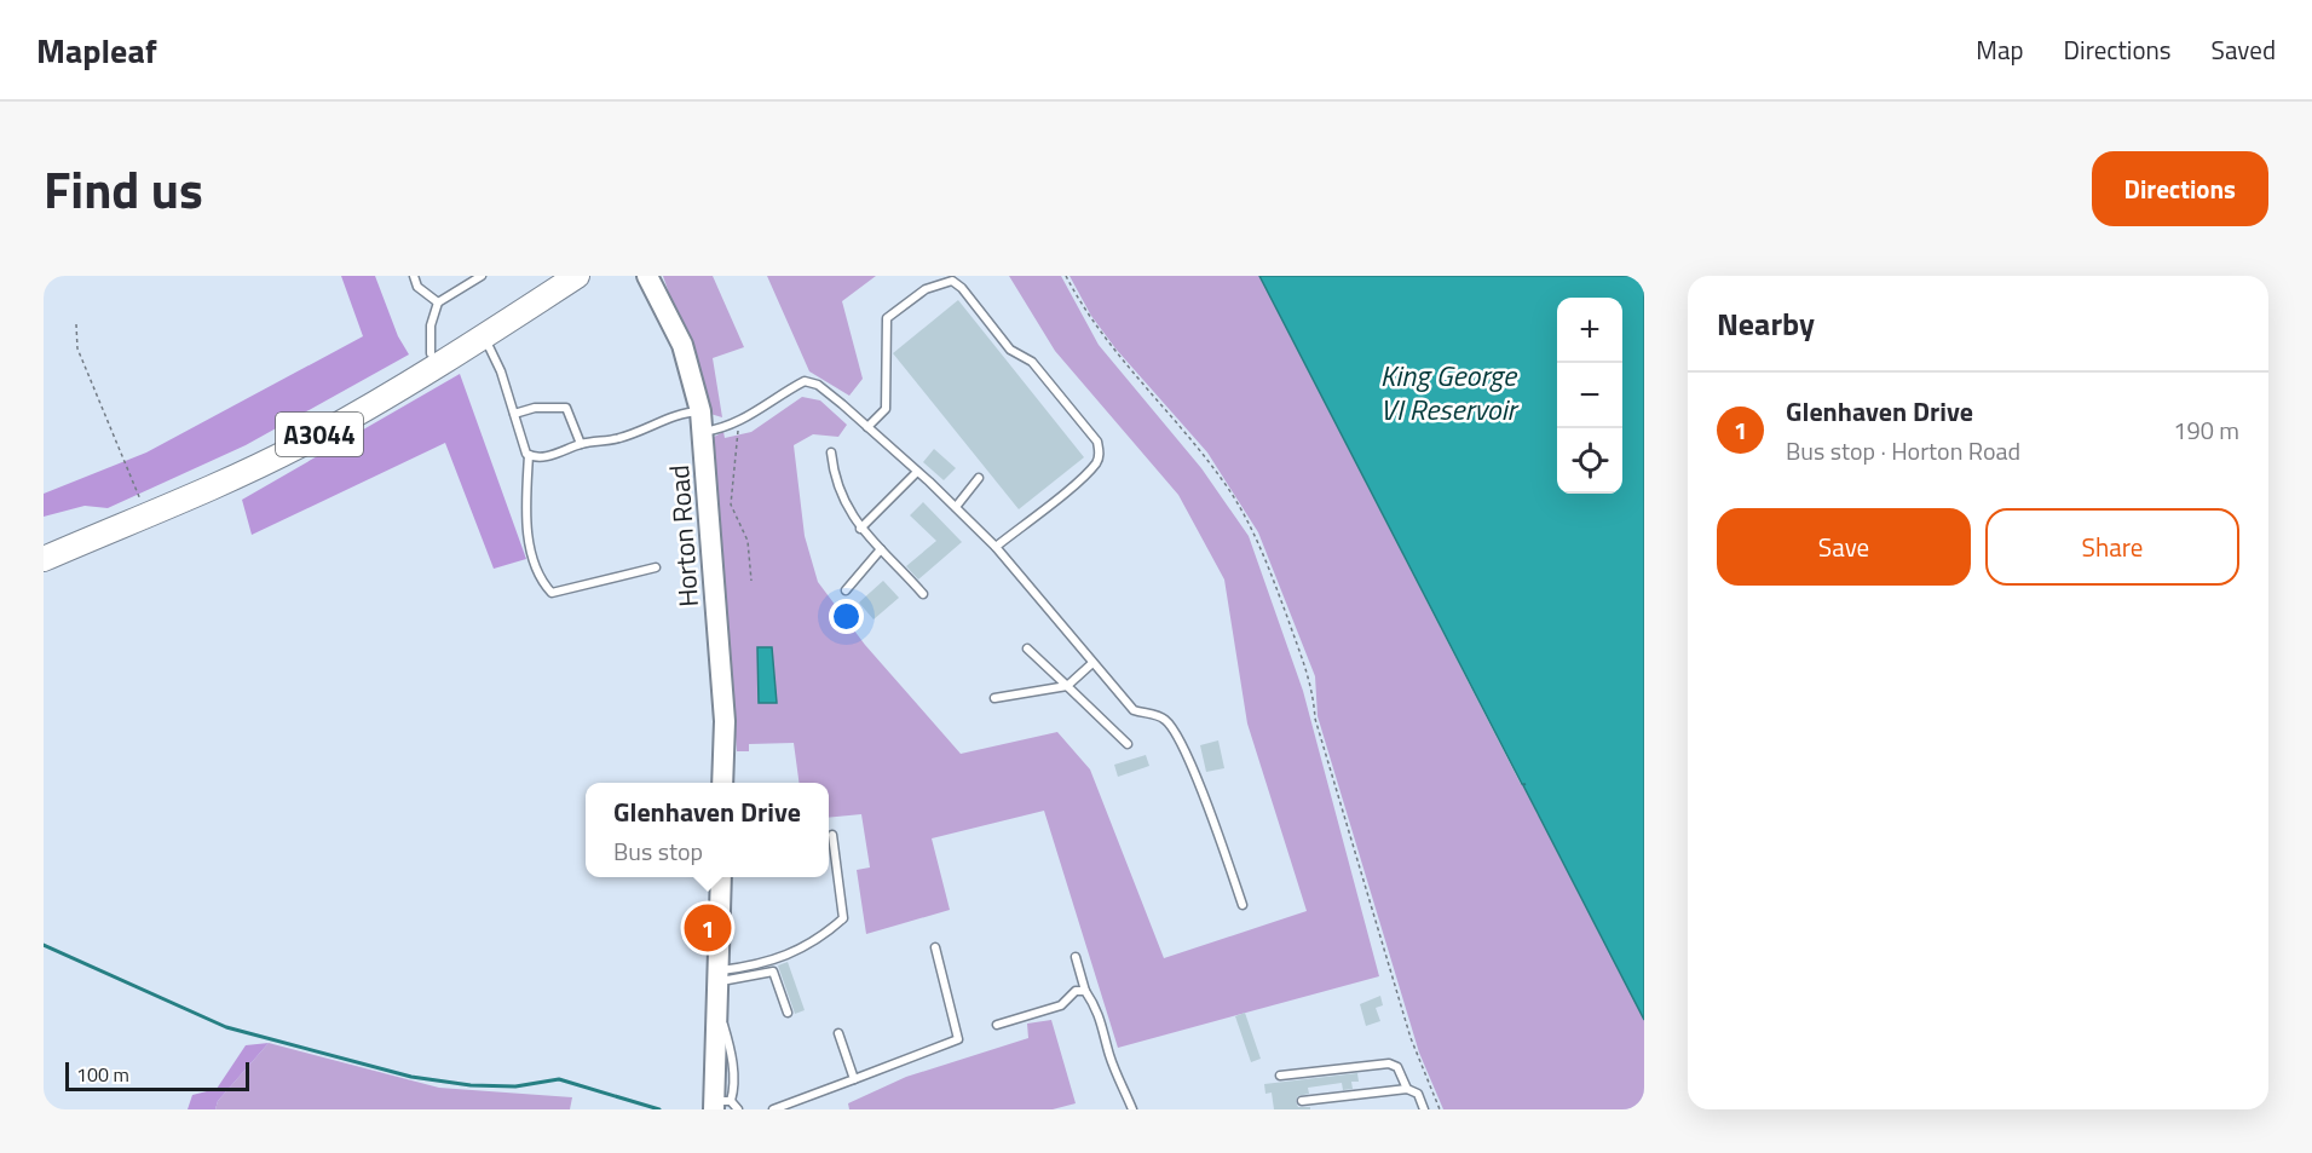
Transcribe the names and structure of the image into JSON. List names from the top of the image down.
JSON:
{
  "streets": {
    "main road": ["A3044"],
    "street": ["Horton Road"]
  },
  "water": ["King George VI Reservoir"],
  "scale_bar": "100 m",
  "page": {
    "header": "Mapleaf",
    "nav": ["Map", "Directions", "Saved"],
    "title": "Find us",
    "buttons": [
      "Directions",
      ["Save", "Share"]
    ],
    "heading": "Nearby",
    "map_buttons": ["+", "−"],
    "list": [
      {
        "mark": "1",
        "name": "Glenhaven Drive",
        "note": "Bus stop · Horton Road",
        "value": "190 m"
      }
    ],
    "popup": ["Glenhaven Drive", "Bus stop"],
    "pins": "1",
    "scale": "100 m"
  }
}
